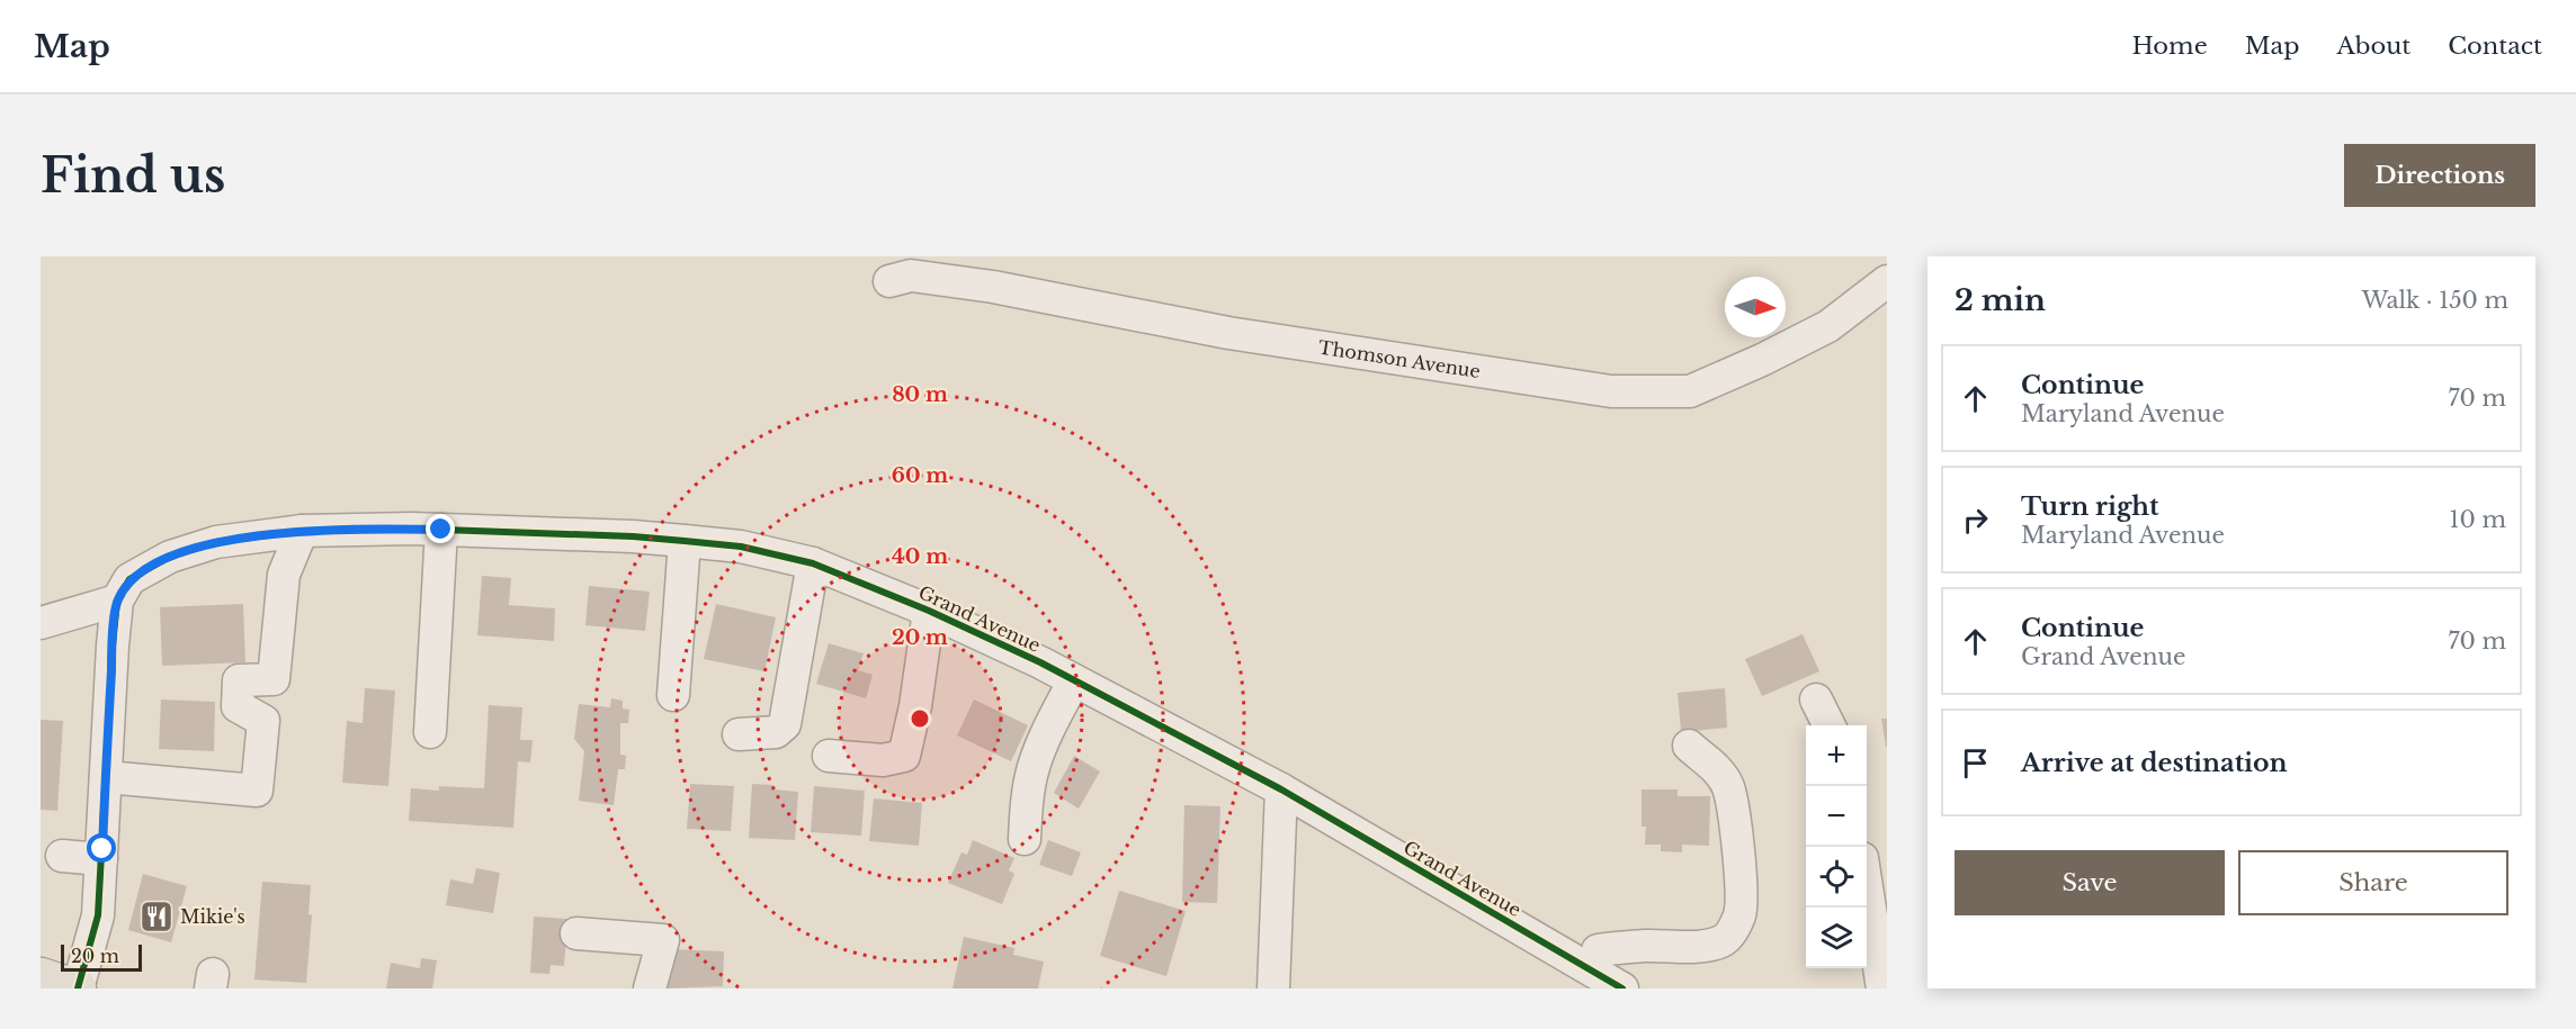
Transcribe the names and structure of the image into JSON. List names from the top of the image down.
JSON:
{
  "streets": {
    "street": ["Thomson Avenue", "Grand Avenue"]
  },
  "places": {
    "restaurant": ["Mikie's"]
  },
  "scale_bar": "20 m",
  "north": "right",
  "page": {
    "header": "Map",
    "nav": [
      "Home",
      "Map",
      "About",
      "Contact"
    ],
    "buttons": [
      "Directions",
      ["Save", "Share"]
    ],
    "title": "Find us",
    "heading": ["2 min", "Walk · 150 m"],
    "list": [
      ["Continue", "Maryland Avenue", "70 m"],
      ["Turn right", "Maryland Avenue", "10 m"],
      ["Continue", "Grand Avenue", "70 m"],
      "Arrive at destination"
    ],
    "map_buttons": ["+", "−"],
    "scale": "20 m"
  },
  "rings": [
    "80 m",
    "60 m",
    "40 m",
    "20 m"
  ]
}
